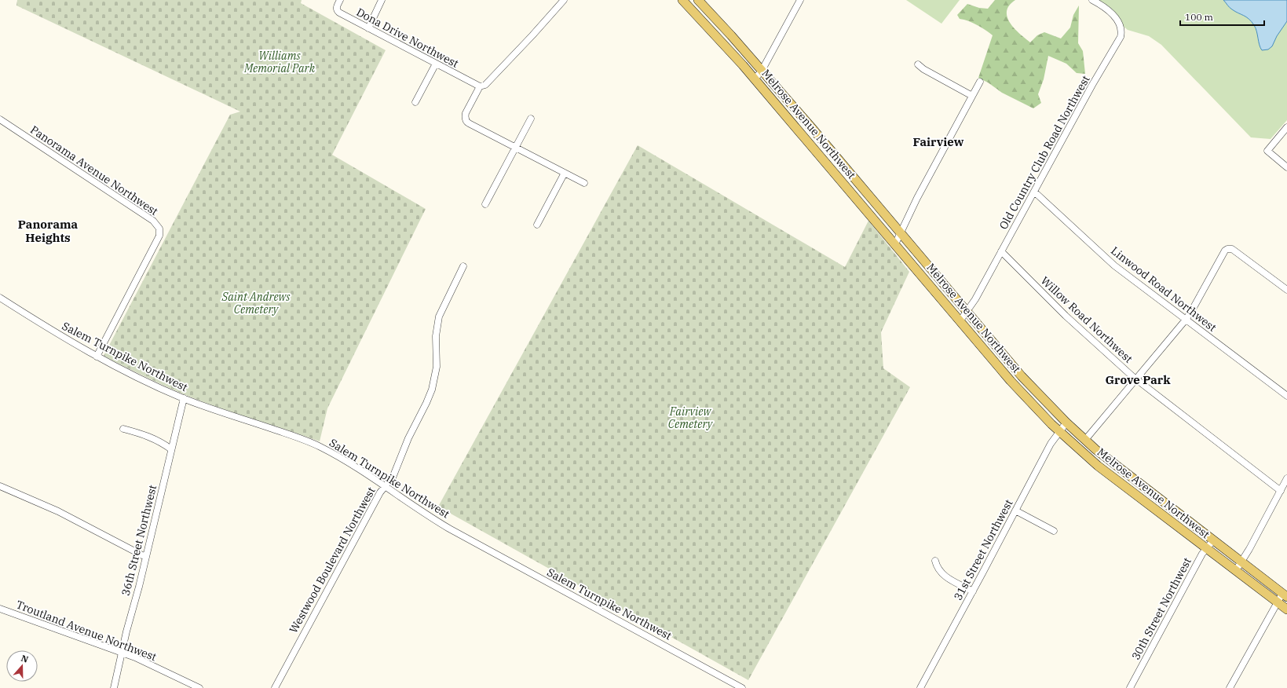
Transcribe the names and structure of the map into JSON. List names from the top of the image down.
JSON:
{
  "streets": {
    "main road": ["Melrose Avenue Northwest"],
    "street": [
      "Dona Drive Northwest",
      "Old Country Club Road Northwest",
      "Panorama Avenue Northwest",
      "Linwood Road Northwest",
      "Willow Road Northwest",
      "Salem Turnpike Northwest",
      "36th Street Northwest",
      "31st Street Northwest",
      "Westwood Boulevard Northwest",
      "30th Street Northwest",
      "Troutland Avenue Northwest"
    ]
  },
  "crossings": [
    ["Melrose Avenue Northwest", "Old Country Club Road Northwest"],
    ["Melrose Avenue Northwest", "31st Street Northwest"],
    ["Melrose Avenue Northwest", "30th Street Northwest"],
    ["Old Country Club Road Northwest", "Linwood Road Northwest"],
    ["Old Country Club Road Northwest", "Willow Road Northwest"],
    ["Panorama Avenue Northwest", "Salem Turnpike Northwest"],
    ["Salem Turnpike Northwest", "36th Street Northwest"],
    ["Salem Turnpike Northwest", "Westwood Boulevard Northwest"],
    ["36th Street Northwest", "Troutland Avenue Northwest"]
  ],
  "districts": ["Fairview", "Panorama Heights", "Grove Park"],
  "parks": ["Williams Memorial Park", "Saint Andrews Cemetery", "Fairview Cemetery"],
  "scale_bar": "100 m",
  "north": "top"
}
